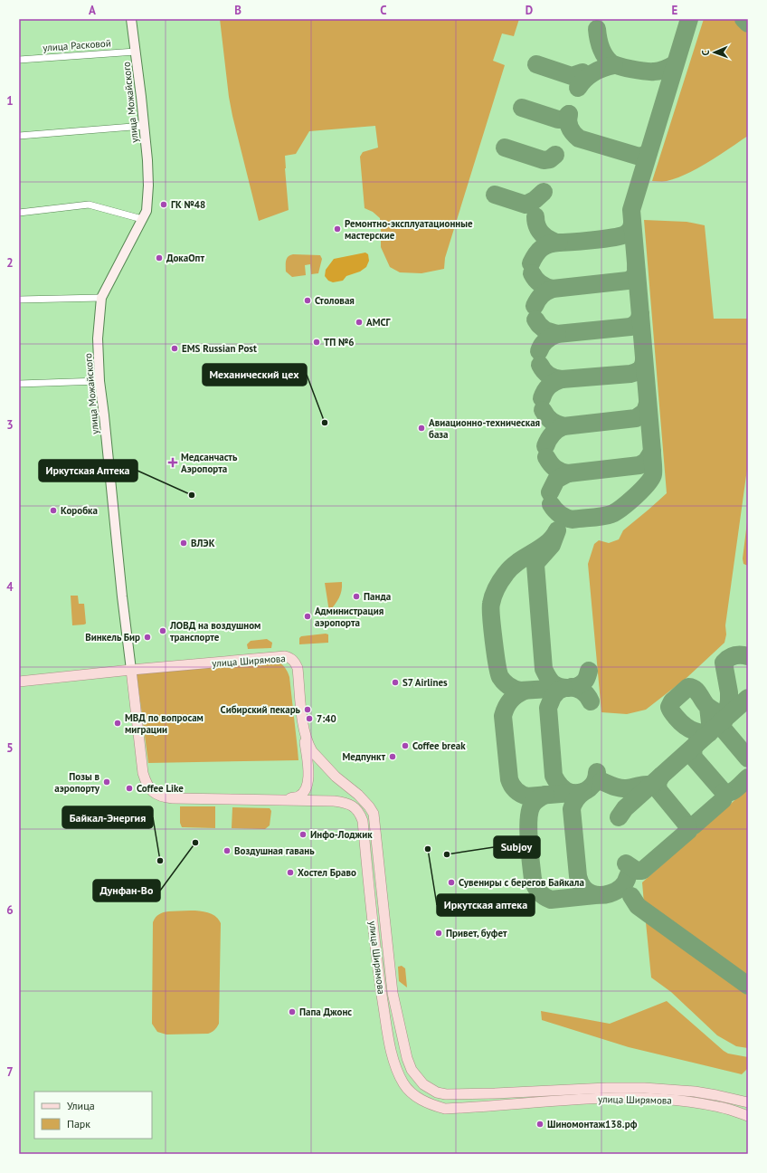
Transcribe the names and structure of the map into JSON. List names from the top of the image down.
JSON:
{
  "streets": {
    "main road": ["улица Ширямова"],
    "street": ["улица Расковой", "улица Можайского"]
  },
  "crossings": [
    ["улица Расковой", "улица Можайского"],
    ["улица Можайского", "улица Ширямова"]
  ],
  "places": {
    "other": [
      "ГК №48",
      "Ремонтно-эксплуатационные мастерские",
      "ДокаОпт",
      "Столовая",
      "АМСГ",
      "ТП №6",
      "EMS Russian Рost",
      "Механический цех",
      "Авиационно-техническая база",
      "Иркутская Аптека",
      "Коробка",
      "ВЛЭК",
      "Панда",
      "Администрация аэропорта",
      "ЛОВД на воздушном транспорте",
      "Винкель Бир",
      "S7 Airlines",
      "Сибирский пекарь",
      "7:40",
      "МВД по вопросам миграции",
      "Coffee break",
      "Медпункт",
      "Позы в аэропорту",
      "Coffee Like",
      "Инфо-Лоджик",
      "Дунфан-Во",
      "Иркутская аптека",
      "Воздушная гавань",
      "Subjoy",
      "Байкал-Энергия",
      "Хостел Браво",
      "Сувениры с берегов Байкала",
      "Привет, буфет",
      "Папа Джонс",
      "Шиномонтаж138.рф"
    ],
    "health": ["Медсанчасть Аэропорта"]
  },
  "legend": ["Улица", "Парк"],
  "north": "left",
  "grid": {
    "columns": [
      "A",
      "B",
      "C",
      "D",
      "E"
    ],
    "rows": [
      "1",
      "2",
      "3",
      "4",
      "5",
      "6",
      "7"
    ]
  }
}
